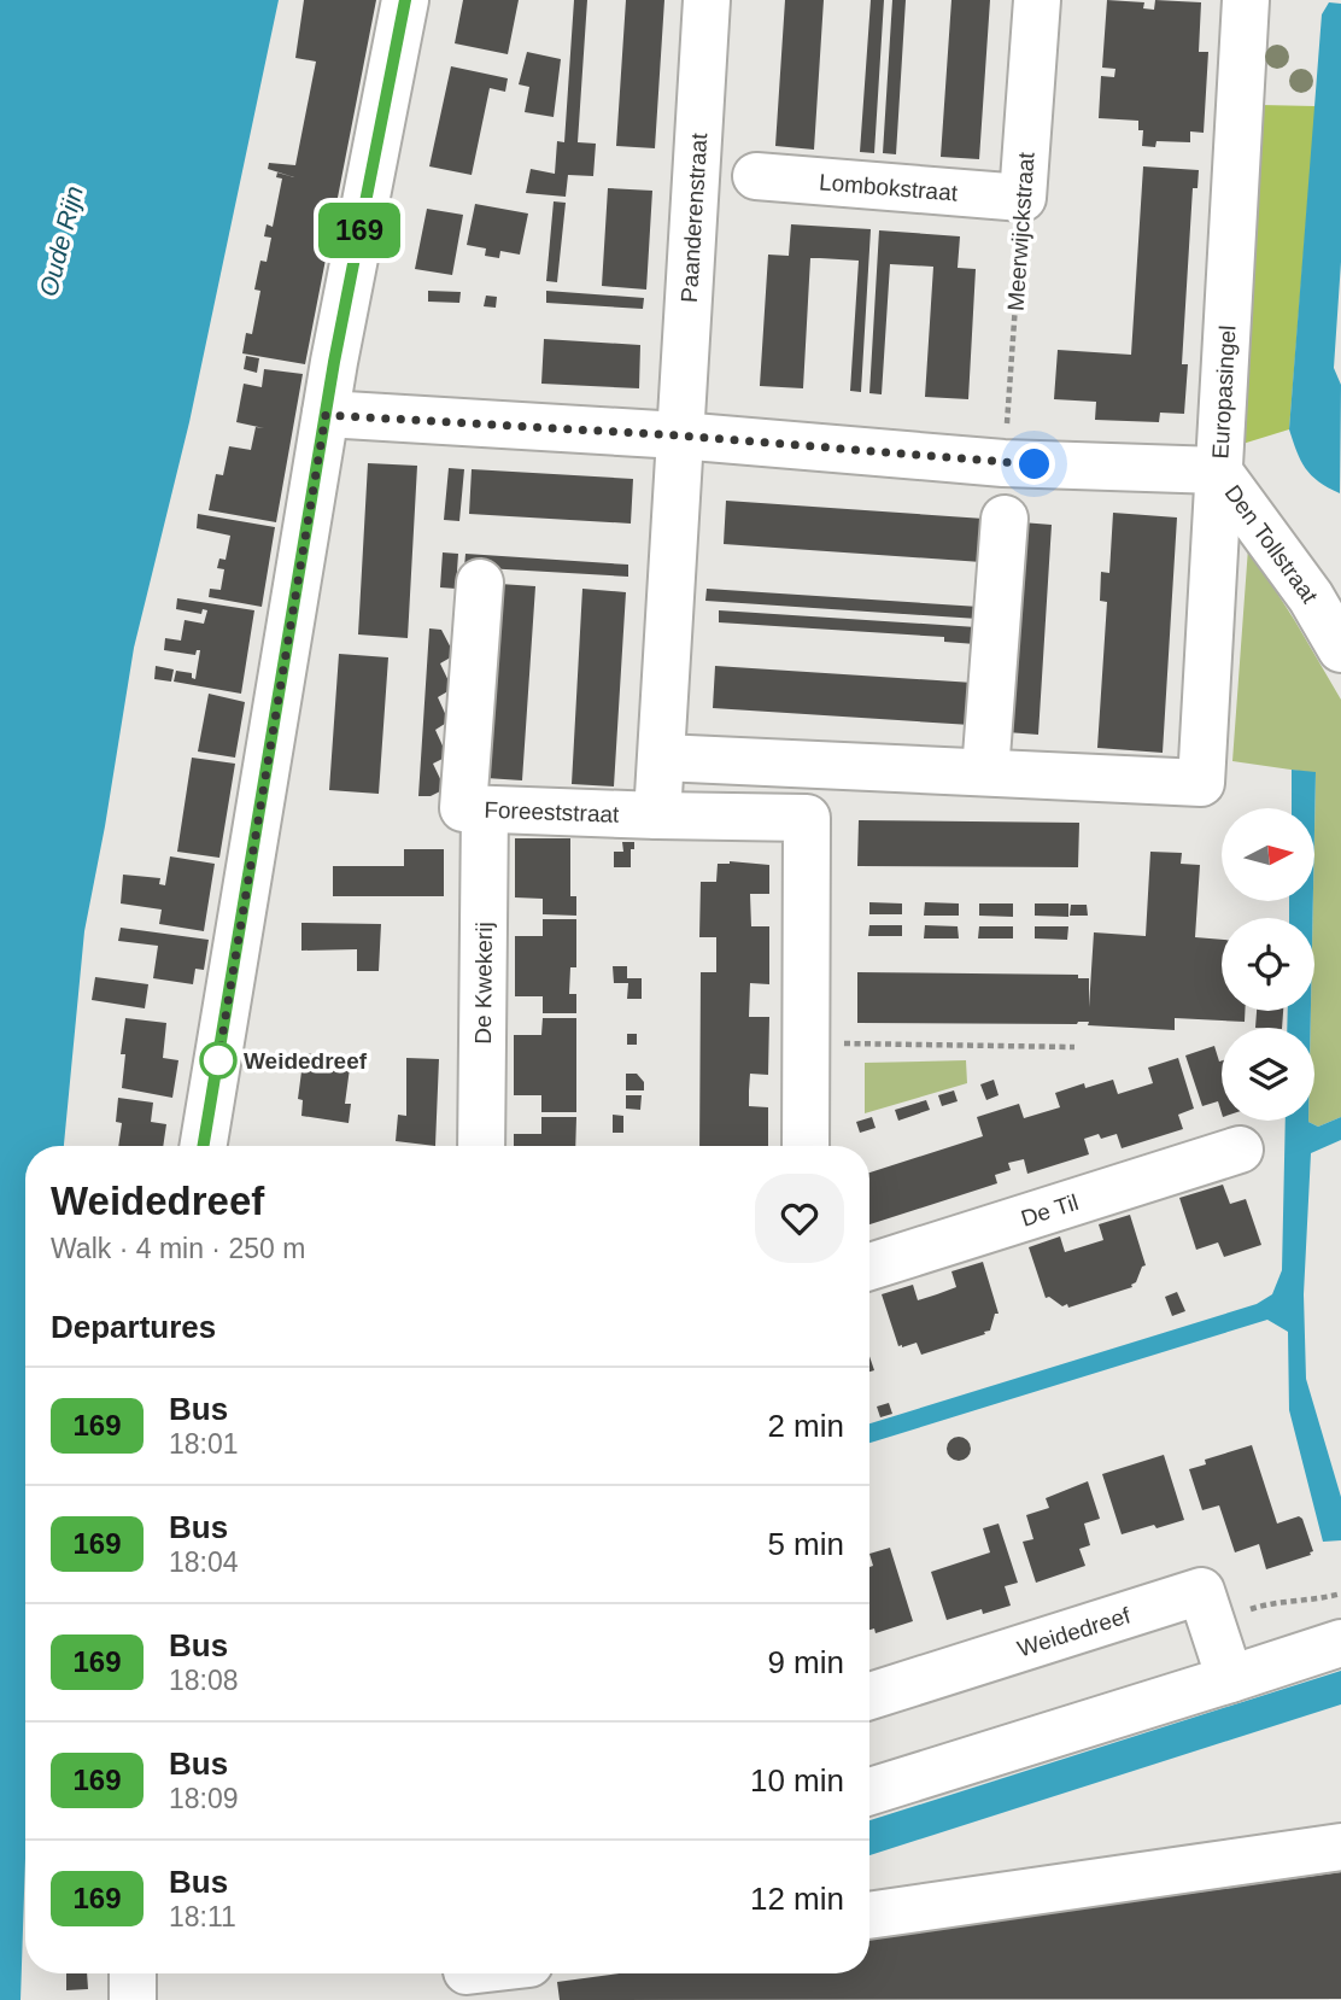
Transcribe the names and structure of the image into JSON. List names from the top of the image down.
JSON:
{
  "streets": {
    "street": [
      "Lombokstraat",
      "Paanderenstraat",
      "Meerwijckstraat",
      "Europasingel",
      "Den Tollstraat",
      "Foreeststraat",
      "De Kwekerij",
      "De Til",
      "Weidedreef"
    ]
  },
  "crossings": [
    ["Lombokstraat", "Meerwijckstraat"],
    ["Paanderenstraat", "Den Tollstraat"],
    ["Meerwijckstraat", "Den Tollstraat"],
    ["Europasingel", "Den Tollstraat"],
    ["Foreeststraat", "De Kwekerij"]
  ],
  "water": ["Oude Rijn"],
  "places": ["Weidedreef"],
  "lines": ["bus line 169"],
  "north": "right",
  "page": {
    "on_map": "169",
    "heading": [
      ["Weidedreef", "Walk · 4 min · 250 m"],
      "Departures"
    ],
    "list": [
      {
        "mark": "169",
        "name": "Bus",
        "note": "18:01",
        "value": "2 min"
      },
      {
        "mark": "169",
        "name": "Bus",
        "note": "18:04",
        "value": "5 min"
      },
      {
        "mark": "169",
        "name": "Bus",
        "note": "18:08",
        "value": "9 min"
      },
      {
        "mark": "169",
        "name": "Bus",
        "note": "18:09",
        "value": "10 min"
      },
      {
        "mark": "169",
        "name": "Bus",
        "note": "18:11",
        "value": "12 min"
      }
    ]
  }
}
